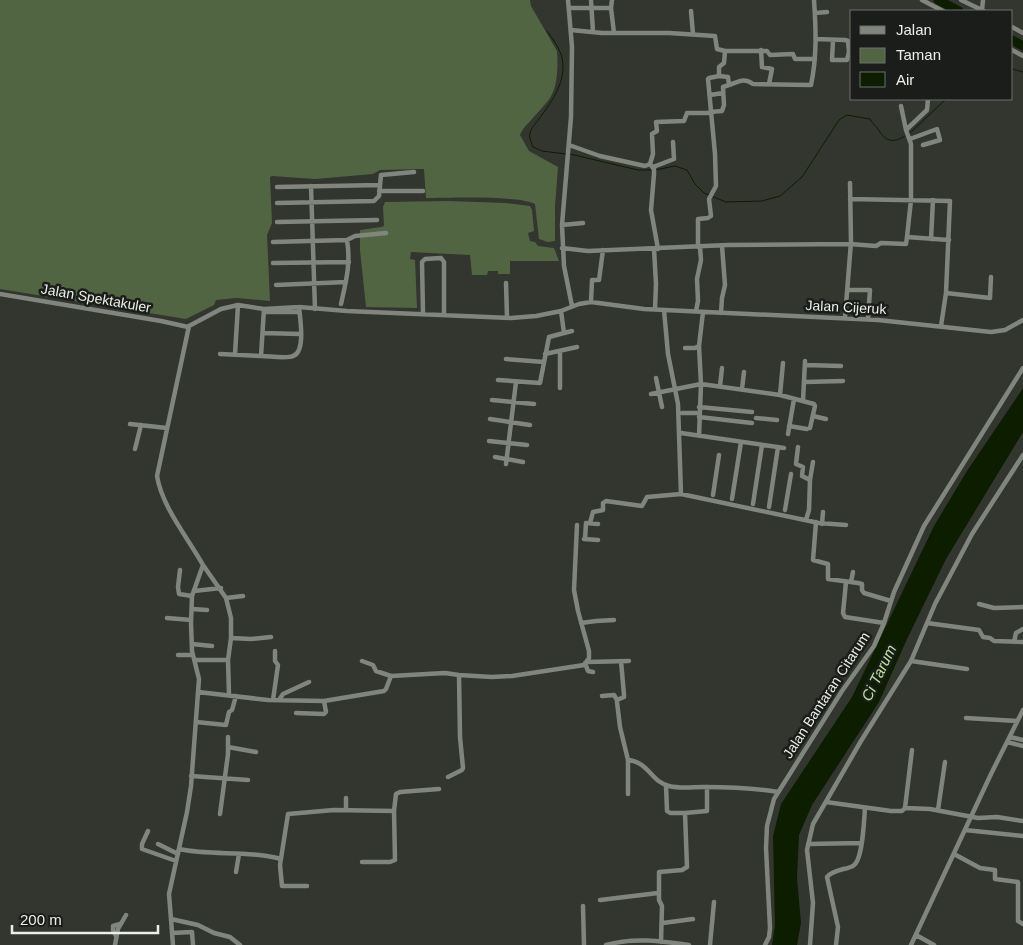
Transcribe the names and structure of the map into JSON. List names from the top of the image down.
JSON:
{
  "streets": {
    "street": ["Jalan Spektakuler", "Jalan Cijeruk", "Jalan Bantaran Citarum"]
  },
  "water": ["Ci Tarum"],
  "legend": ["Jalan", "Taman", "Air"],
  "scale_bar": "200 m"
}
